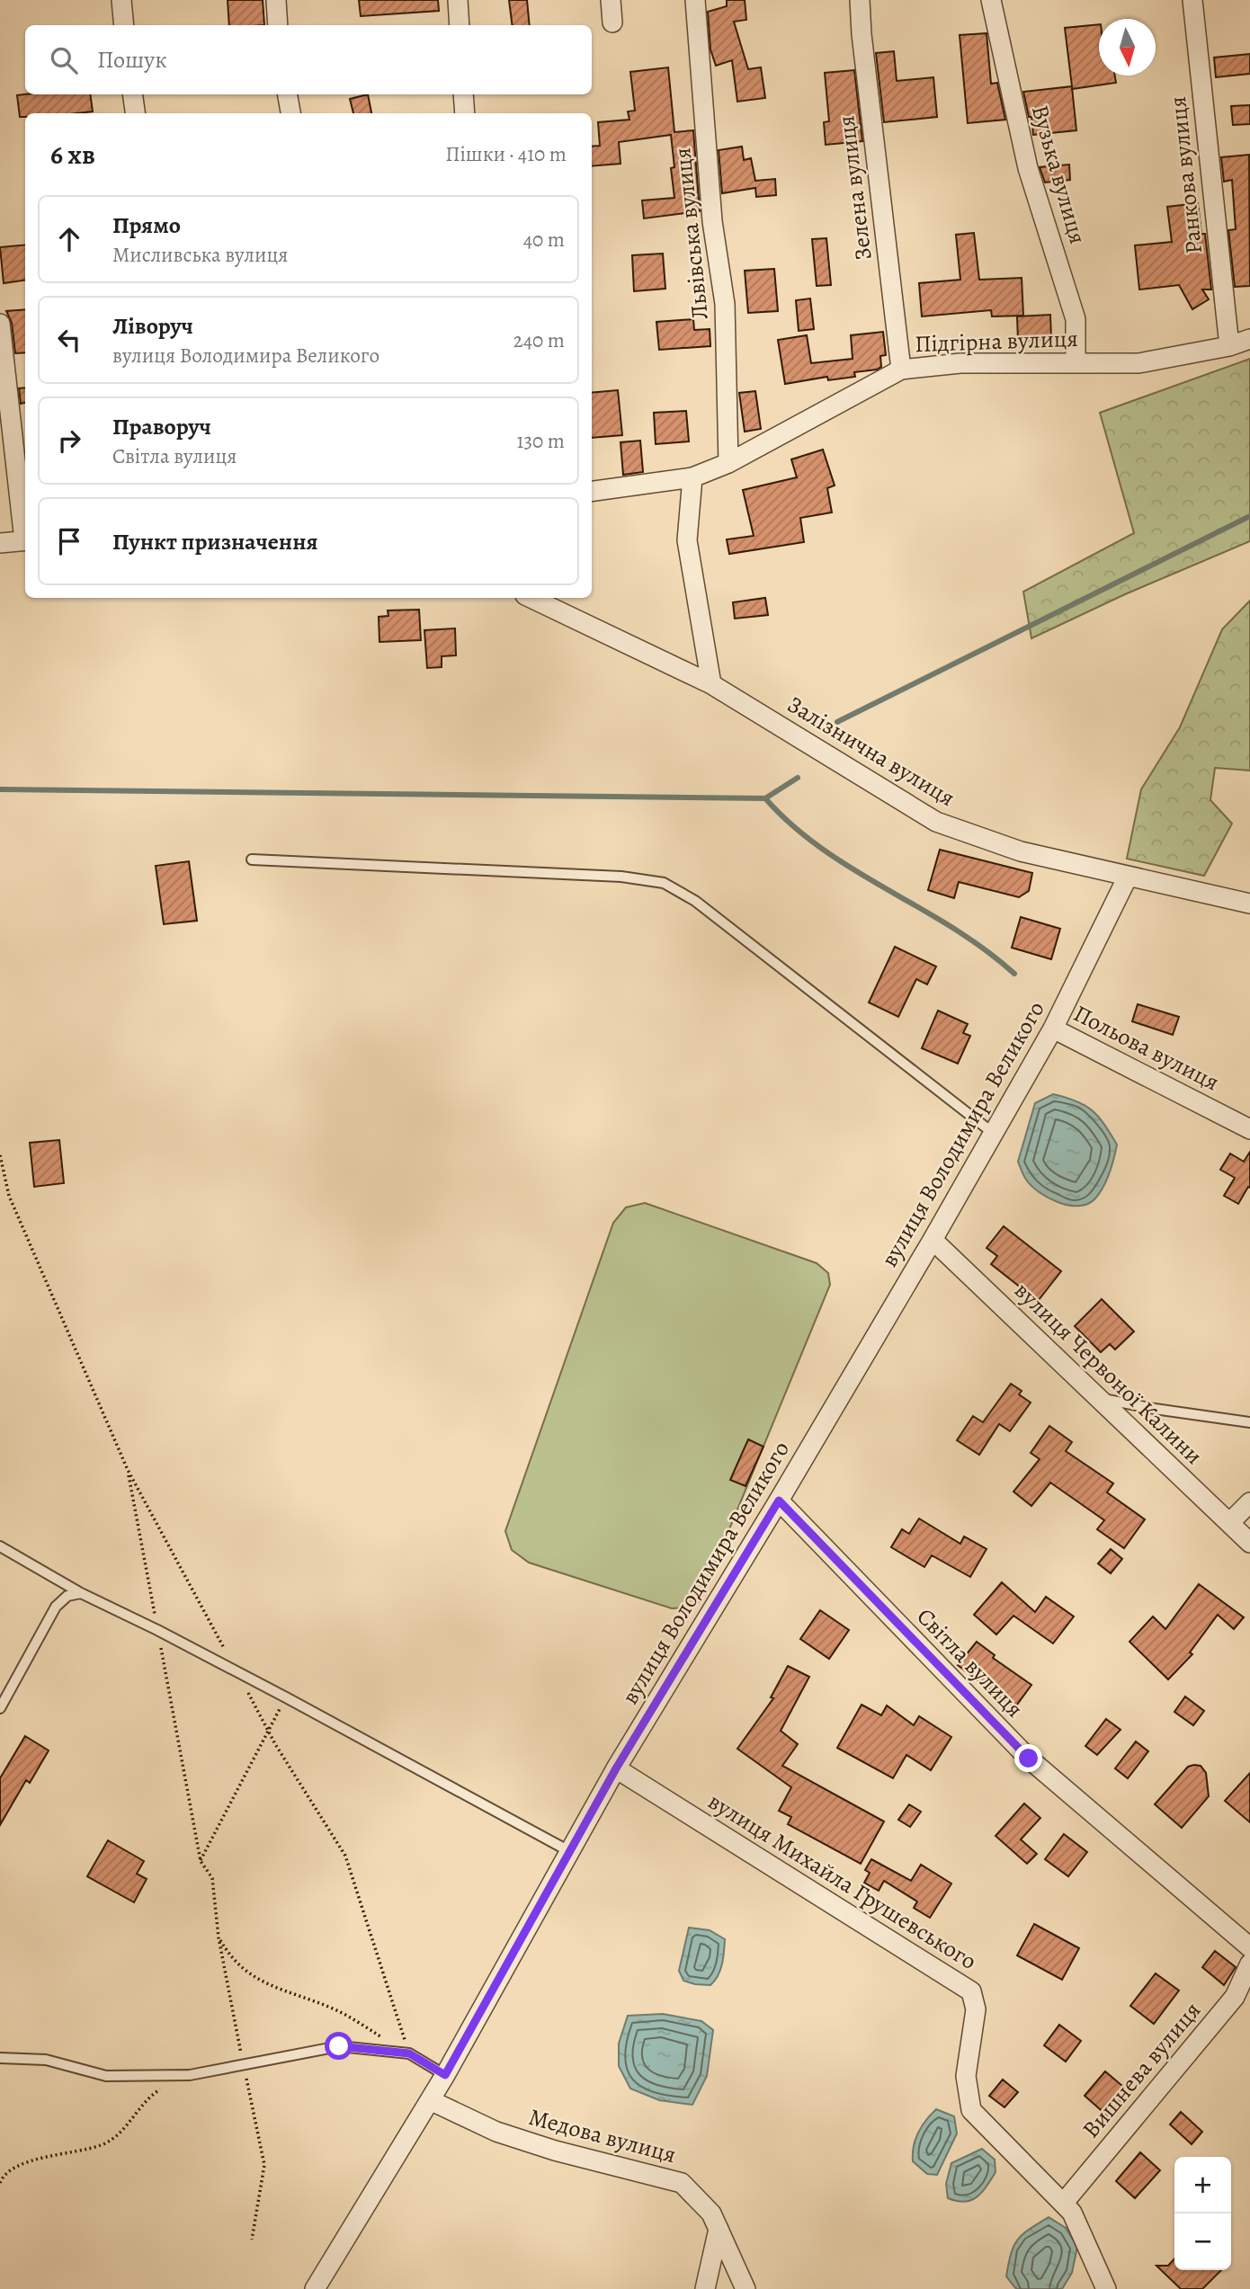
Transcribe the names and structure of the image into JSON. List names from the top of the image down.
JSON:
{
  "streets": {
    "street": [
      "Вузька вулиця",
      "Ранкова вулиця",
      "Зелена вулиця",
      "Львівська вулиця",
      "Підгірна вулиця",
      "Залізнична вулиця",
      "Польова вулиця",
      "вулиця Володимира Великого",
      "вулиця Червоної Калини",
      "Світла вулиця",
      "вулиця Михайла Грушевського",
      "Вишнева вулиця",
      "Медова вулиця"
    ]
  },
  "crossings": [
    ["Вузька вулиця", "Підгірна вулиця"],
    ["Ранкова вулиця", "Підгірна вулиця"],
    ["Зелена вулиця", "Підгірна вулиця"],
    ["Львівська вулиця", "Підгірна вулиця"],
    ["Залізнична вулиця", "вулиця Володимира Великого"],
    ["Польова вулиця", "вулиця Володимира Великого"],
    ["вулиця Володимира Великого", "вулиця Червоної Калини"],
    ["вулиця Володимира Великого", "Світла вулиця"],
    ["вулиця Володимира Великого", "вулиця Михайла Грушевського"],
    ["вулиця Володимира Великого", "Медова вулиця"],
    ["вулиця Михайла Грушевського", "Вишнева вулиця"]
  ],
  "north": "bottom",
  "page": {
    "search": "Пошук",
    "heading": ["6 хв", "Пішки · 410 m"],
    "list": [
      ["Прямо", "Мисливська вулиця", "40 m"],
      ["Ліворуч", "вулиця Володимира Великого", "240 m"],
      ["Праворуч", "Світла вулиця", "130 m"],
      "Пункт призначення"
    ],
    "map_buttons": ["+", "−"]
  }
}
